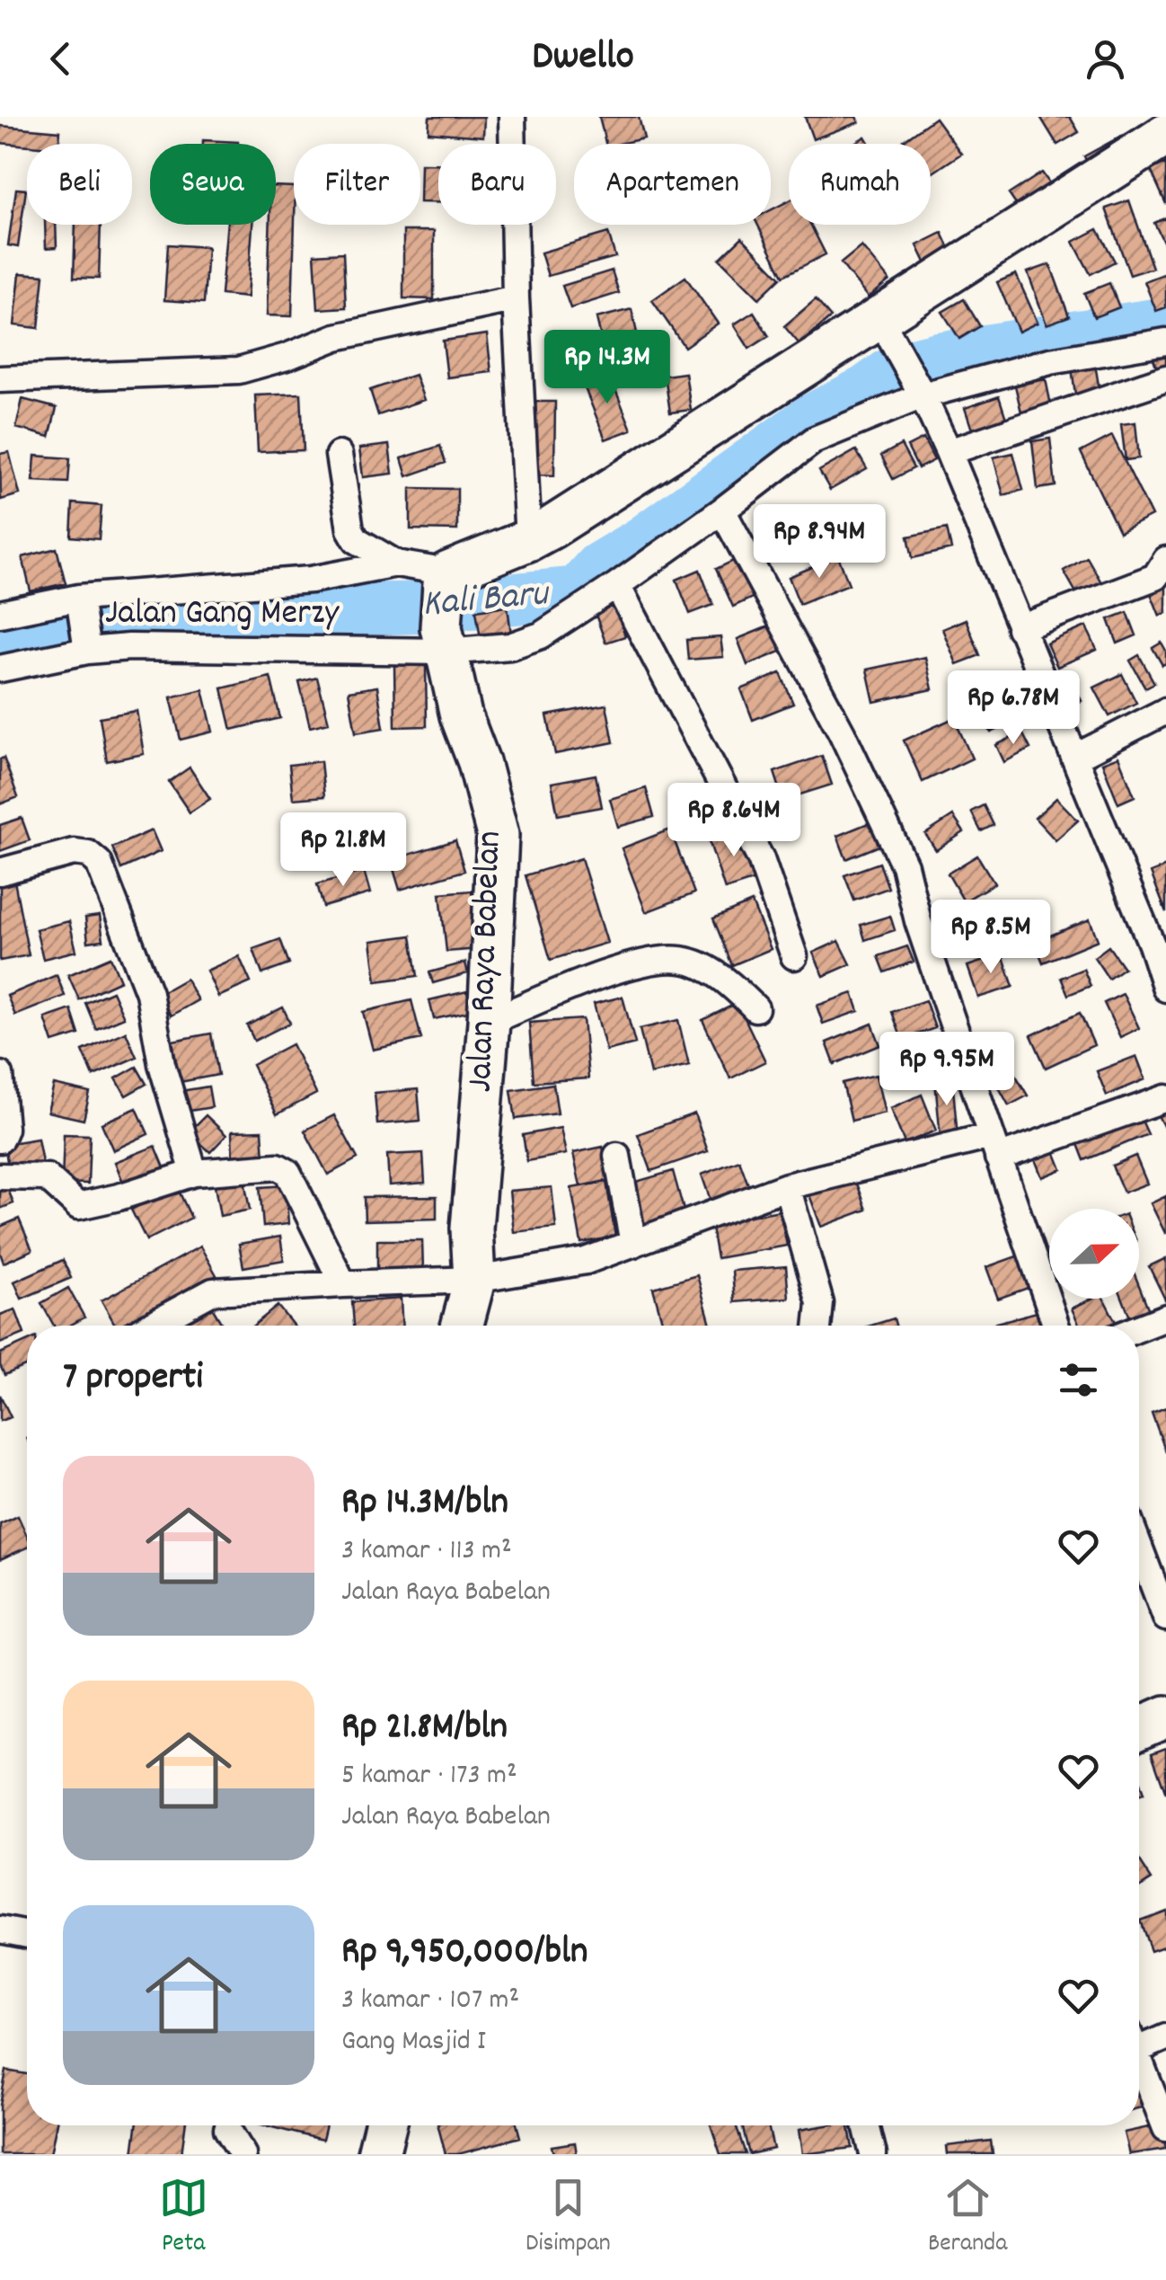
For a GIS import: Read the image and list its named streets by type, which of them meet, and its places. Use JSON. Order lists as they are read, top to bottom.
{
  "streets": {
    "main road": ["Jalan Raya Babelan"],
    "street": ["Jalan Gang Merzy"]
  },
  "crossings": [
    ["Jalan Gang Merzy", "Jalan Raya Babelan"]
  ],
  "water": ["Kali Baru"],
  "north": "right",
  "page": {
    "header": "Dwello",
    "chip": [
      "Beli",
      "Sewa",
      "Filter",
      "Baru",
      "Apartemen",
      "Rumah"
    ],
    "price": [
      "Rp 14.3M",
      "Rp 8.94M",
      "Rp 6.78M",
      "Rp 8.64M",
      "Rp 21.8M",
      "Rp 8.5M",
      "Rp 9.95M"
    ],
    "heading": "7 properti",
    "list": [
      {
        "name": "Rp 14.3M/bln",
        "note": "3 kamar · 113 m² · Jalan Raya Babelan"
      },
      {
        "name": "Rp 21.8M/bln",
        "note": "5 kamar · 173 m² · Jalan Raya Babelan"
      },
      {
        "name": "Rp 9,950,000/bln",
        "note": "3 kamar · 107 m² · Gang Masjid I"
      }
    ],
    "tabs": ["Peta", "Disimpan", "Beranda"]
  }
}
